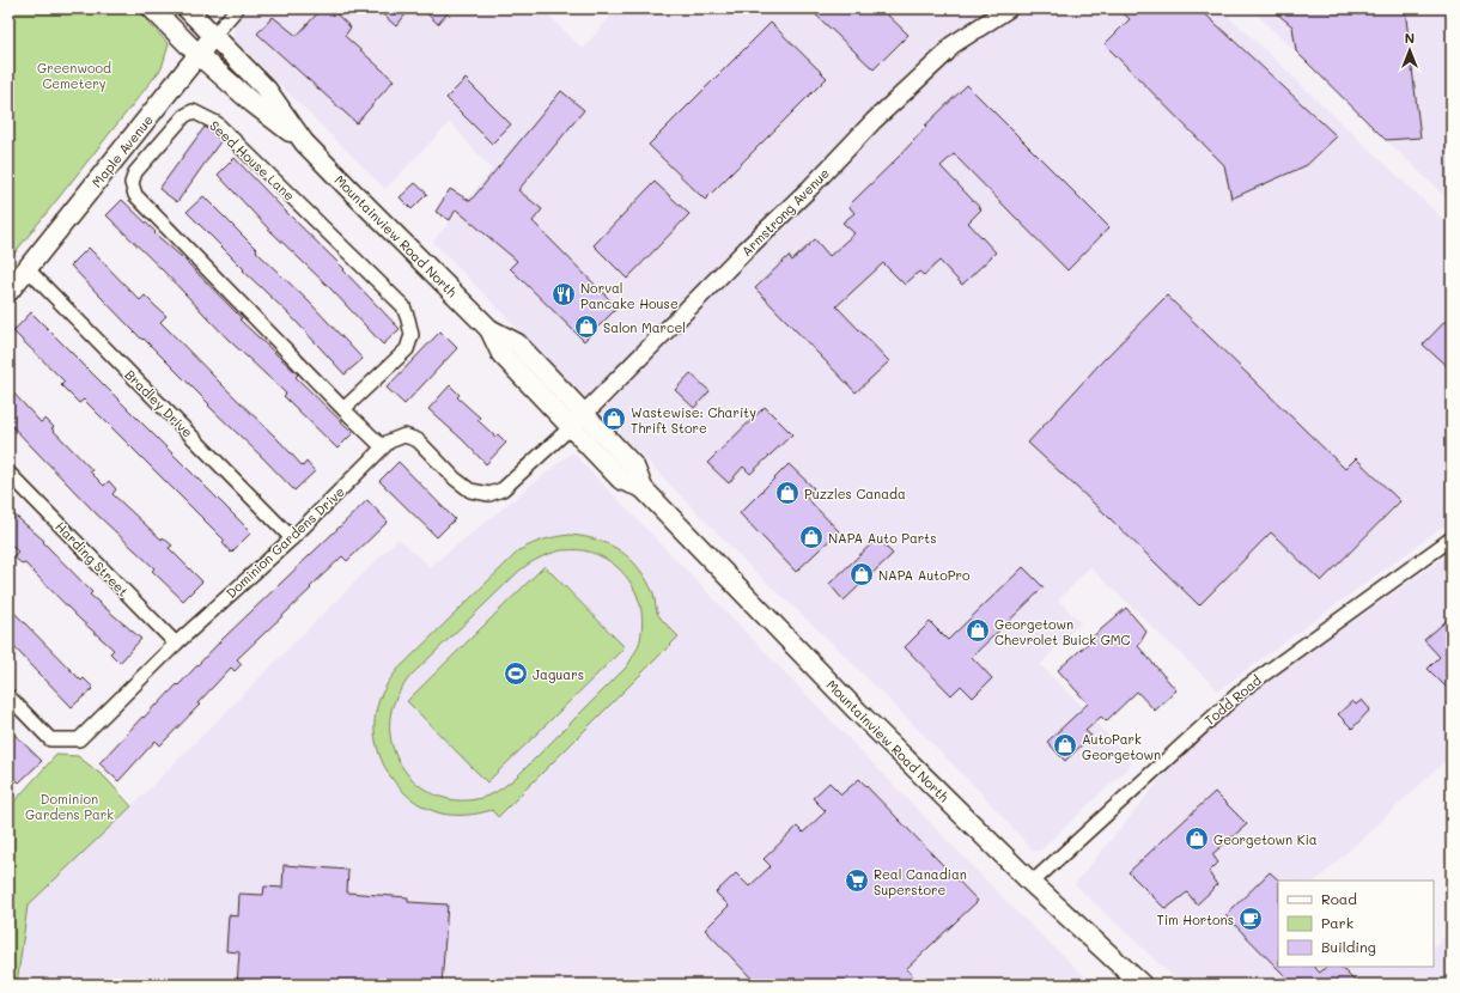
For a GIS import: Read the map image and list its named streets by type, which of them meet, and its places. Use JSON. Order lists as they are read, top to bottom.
{
  "streets": {
    "main road": ["Maple Avenue", "Mountainview Road North"],
    "street": [
      "Seed House Lane",
      "Armstrong Avenue",
      "Bradley Drive",
      "Dominion Gardens Drive",
      "Harding Street",
      "Todd Road"
    ]
  },
  "crossings": [
    ["Maple Avenue", "Mountainview Road North"],
    ["Maple Avenue", "Bradley Drive"],
    ["Seed House Lane", "Dominion Gardens Drive"],
    ["Armstrong Avenue", "Mountainview Road North"],
    ["Armstrong Avenue", "Dominion Gardens Drive"],
    ["Mountainview Road North", "Dominion Gardens Drive"],
    ["Mountainview Road North", "Todd Road"],
    ["Bradley Drive", "Dominion Gardens Drive"],
    ["Dominion Gardens Drive", "Harding Street"]
  ],
  "parks": ["Greenwood Cemetery", "Dominion Gardens Park"],
  "places": {
    "restaurant": ["Norval Pancake House"],
    "shop": [
      "Salon Marcel",
      "Wastewise: Charity Thrift Store",
      "Puzzles Canada",
      "NAPA Auto Parts",
      "NAPA AutoPro",
      "Georgetown Chevrolet Buick GMC",
      "AutoPark Georgetown",
      "Georgetown Kia"
    ],
    "sports": ["Jaguars"],
    "supermarket": ["Real Canadian Superstore"],
    "cafe": ["Tim Hortons"]
  },
  "legend": ["Road", "Park", "Building"],
  "north": "top"
}
